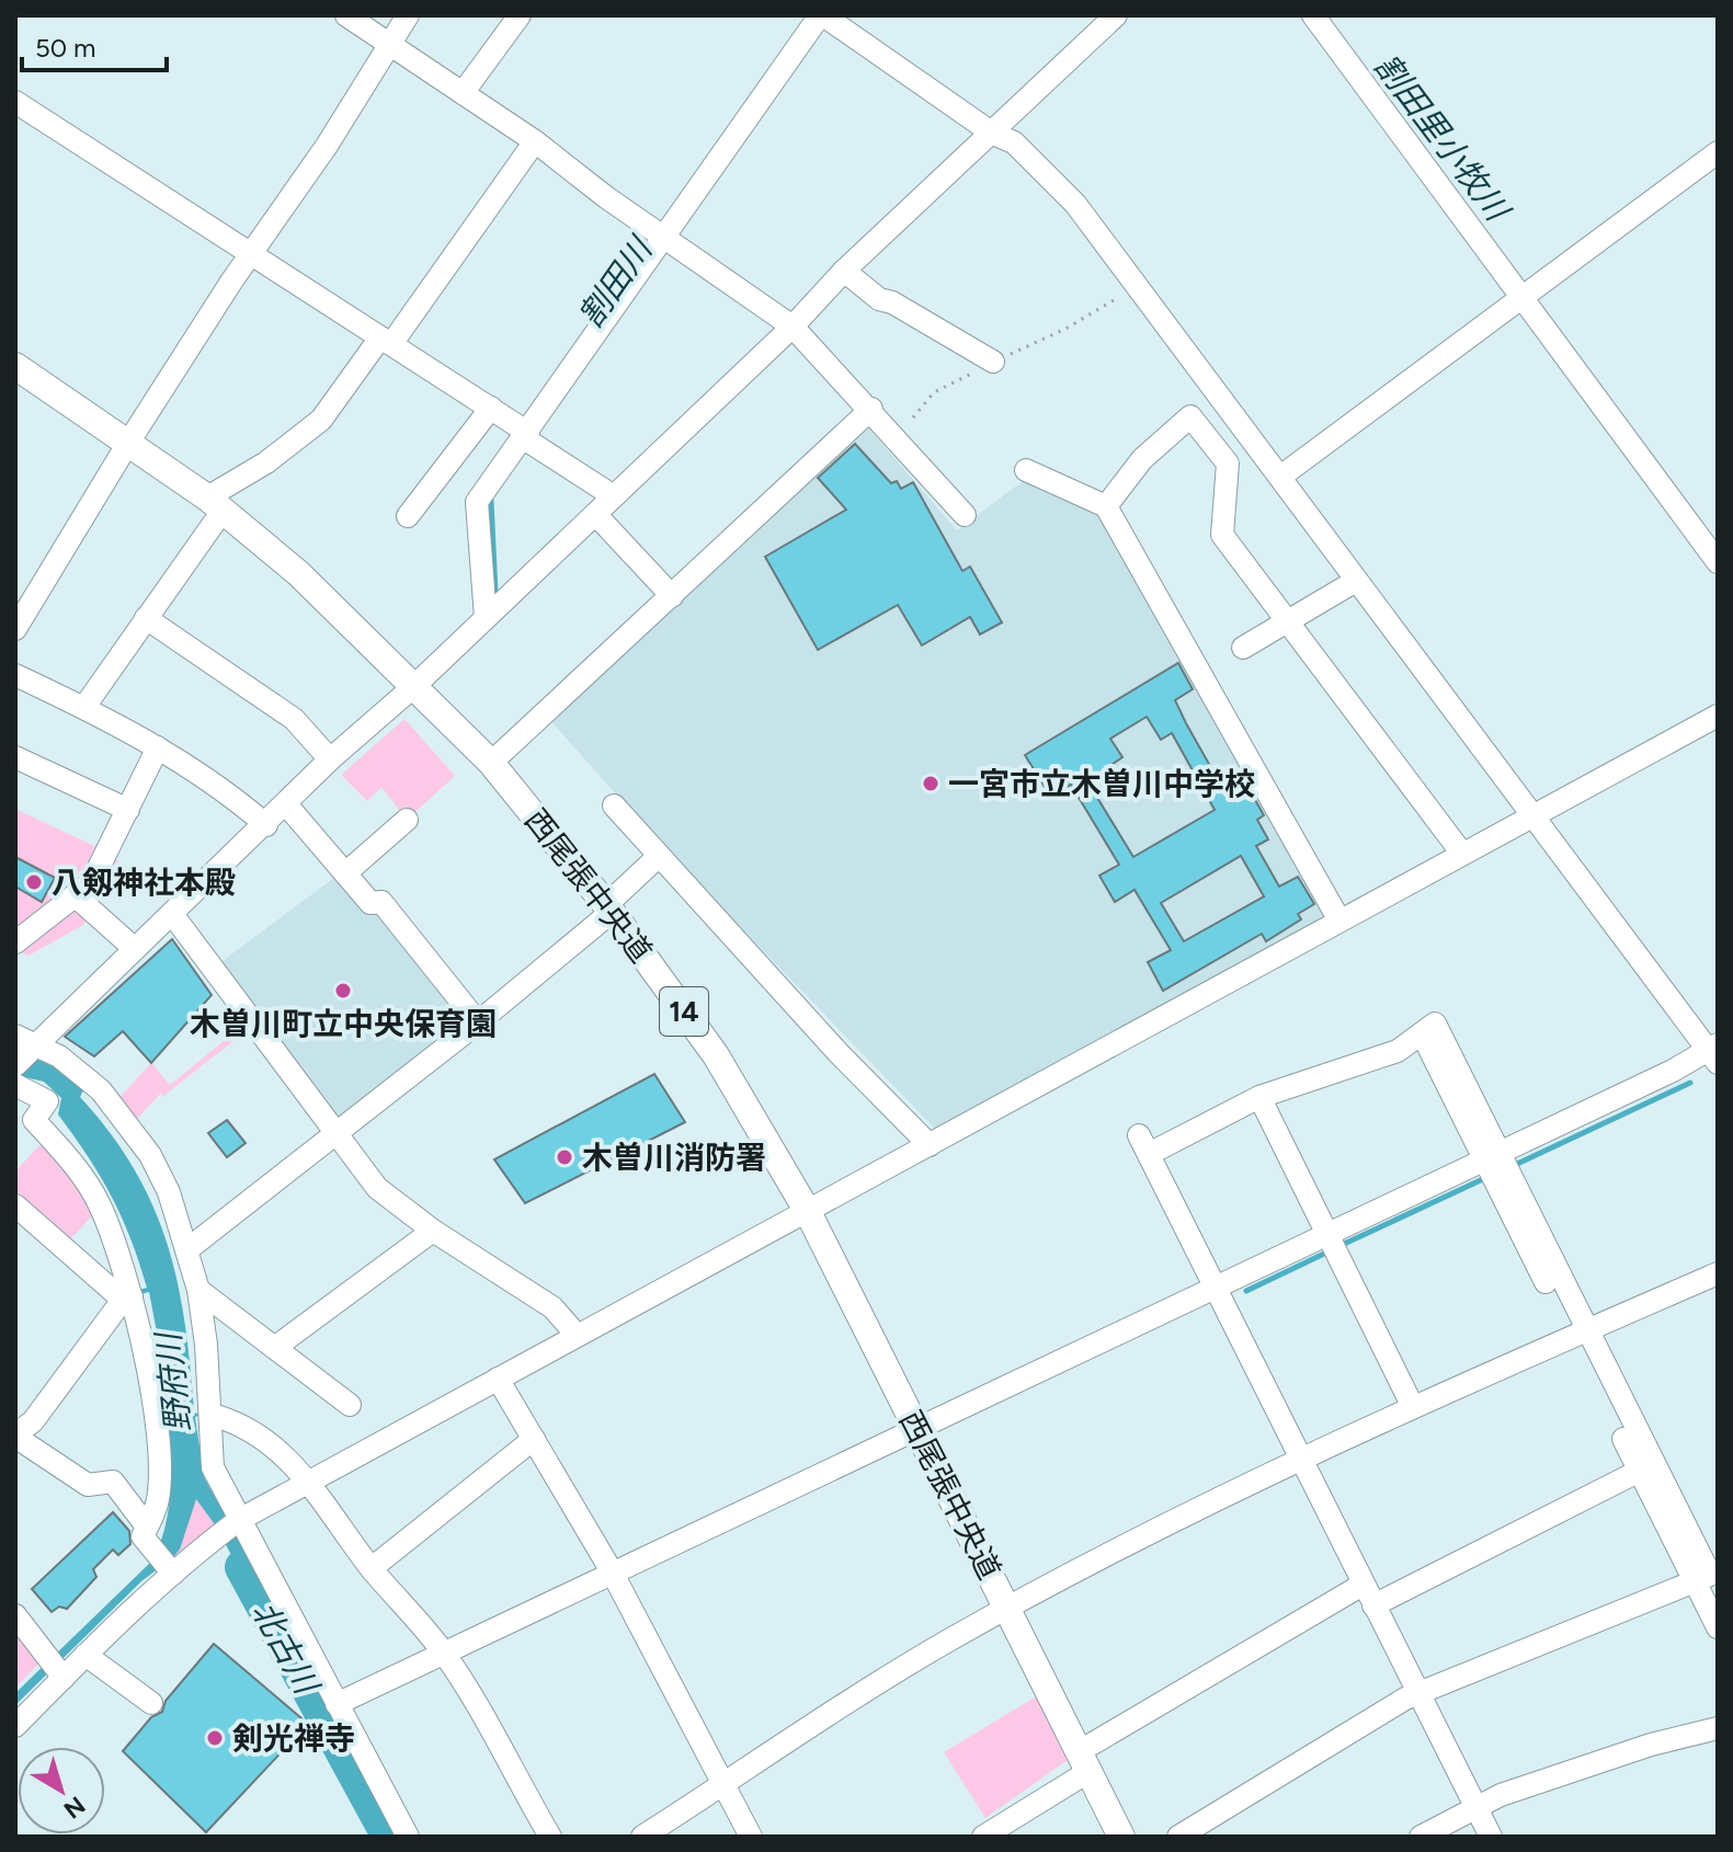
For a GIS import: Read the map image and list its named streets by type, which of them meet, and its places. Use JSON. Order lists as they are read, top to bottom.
{
  "streets": {
    "main road": ["西尾張中央道", "14"]
  },
  "water": [
    "割田里小牧川",
    "割田川",
    "野府川",
    "北古川"
  ],
  "places": [
    "一宮市立木曽川中学校",
    "八剱神社本殿",
    "木曽川町立中央保育園",
    "木曽川消防署",
    "剣光禅寺"
  ],
  "scale_bar": "50 m",
  "north": "bottom right"
}
